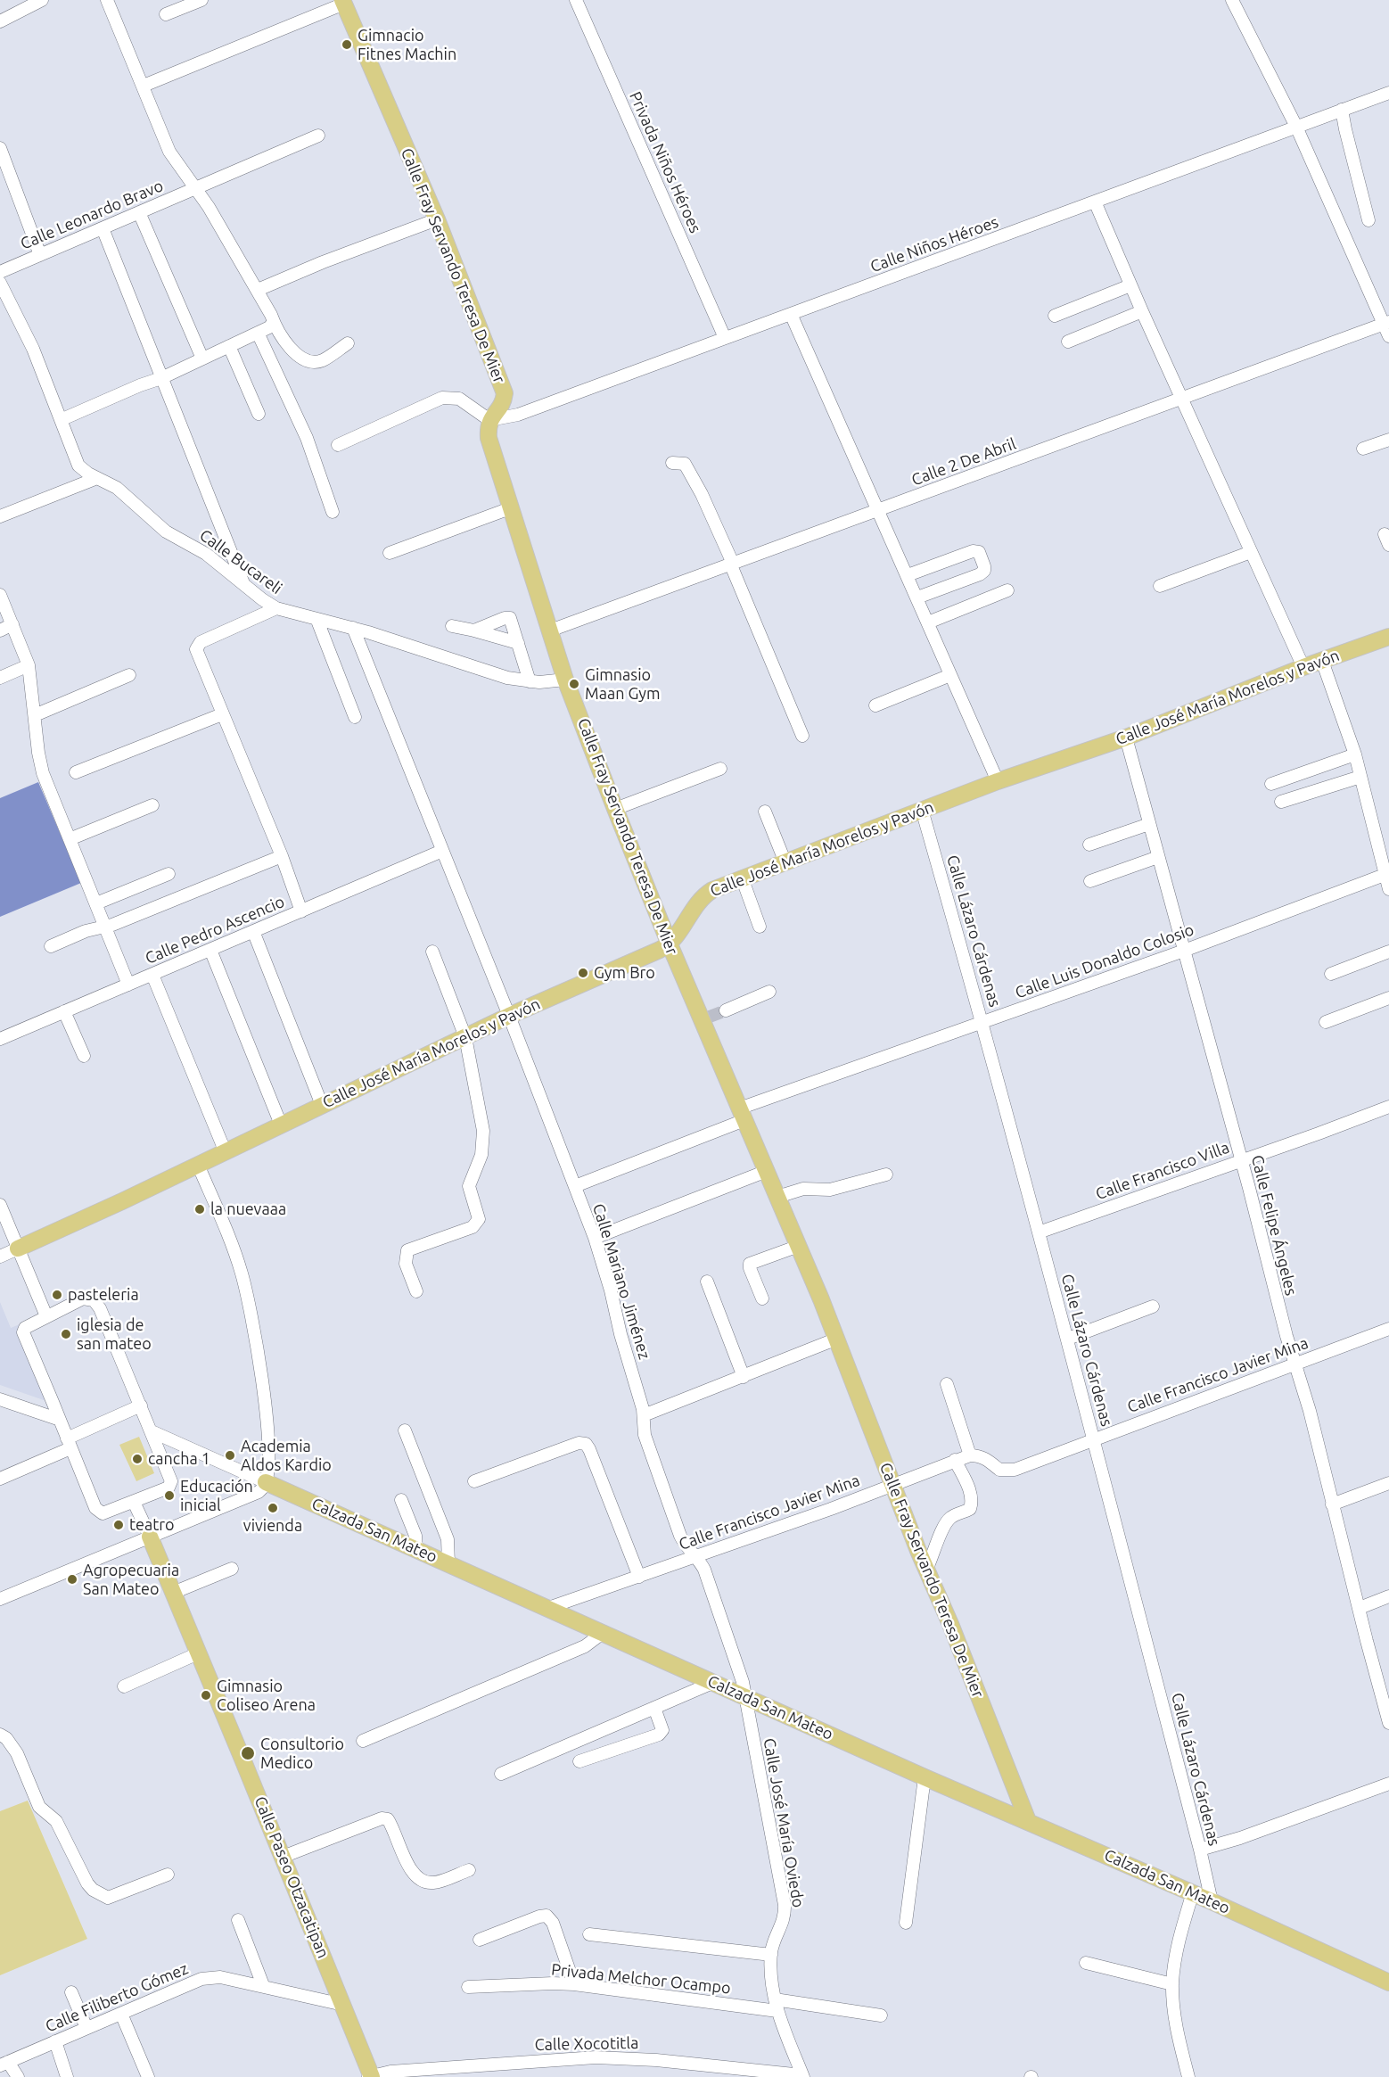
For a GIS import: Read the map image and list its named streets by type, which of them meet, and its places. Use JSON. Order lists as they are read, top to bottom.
{
  "streets": {
    "main road": [
      "Calle Fray Servando Teresa De Mier",
      "Calle José María Morelos y Pavón",
      "Calzada San Mateo",
      "Calle Paseo Otzacatipan"
    ],
    "street": [
      "Privada Niños Héroes",
      "Calle Leonardo Bravo",
      "Calle Niños Héroes",
      "Calle 2 De Abril",
      "Calle Bucareli",
      "Calle Pedro Ascencio",
      "Calle Lázaro Cárdenas",
      "Calle Luis Donaldo Colosio",
      "Calle Francisco Villa",
      "Calle Felipe Ángeles",
      "Calle Mariano Jiménez",
      "Calle Francisco Javier Mina",
      "Calle José María Oviedo",
      "Privada Melchor Ocampo",
      "Calle Filiberto Gómez",
      "Calle Xocotitla"
    ]
  },
  "crossings": [
    ["Privada Niños Héroes", "Calle Niños Héroes"],
    ["Calle Niños Héroes", "Calle Fray Servando Teresa De Mier"],
    ["Calle Fray Servando Teresa De Mier", "Calle 2 De Abril"],
    ["Calle Fray Servando Teresa De Mier", "Calle Bucareli"],
    ["Calle Fray Servando Teresa De Mier", "Calle José María Morelos y Pavón"],
    ["Calle Fray Servando Teresa De Mier", "Calle Luis Donaldo Colosio"],
    ["Calle Fray Servando Teresa De Mier", "Calle Francisco Javier Mina"],
    ["Calle Fray Servando Teresa De Mier", "Calzada San Mateo"],
    ["Calle Bucareli", "Calle Mariano Jiménez"],
    ["Calle José María Morelos y Pavón", "Calle Lázaro Cárdenas"],
    ["Calle José María Morelos y Pavón", "Calle Felipe Ángeles"],
    ["Calle José María Morelos y Pavón", "Calle Mariano Jiménez"],
    ["Calle Pedro Ascencio", "Calle Mariano Jiménez"],
    ["Calle Lázaro Cárdenas", "Calle Luis Donaldo Colosio"],
    ["Calle Lázaro Cárdenas", "Calle Francisco Villa"],
    ["Calle Lázaro Cárdenas", "Calle Francisco Javier Mina"],
    ["Calle Lázaro Cárdenas", "Calzada San Mateo"],
    ["Calle Luis Donaldo Colosio", "Calle Felipe Ángeles"],
    ["Calle Luis Donaldo Colosio", "Calle Mariano Jiménez"],
    ["Calle Francisco Villa", "Calle Felipe Ángeles"],
    ["Calle Felipe Ángeles", "Calle Francisco Javier Mina"],
    ["Calle Mariano Jiménez", "Calle Francisco Javier Mina"],
    ["Calle Mariano Jiménez", "Calle José María Oviedo"],
    ["Calle Francisco Javier Mina", "Calzada San Mateo"],
    ["Calle Francisco Javier Mina", "Calle José María Oviedo"],
    ["Calzada San Mateo", "Calle José María Oviedo"],
    ["Calle José María Oviedo", "Privada Melchor Ocampo"],
    ["Calle José María Oviedo", "Calle Xocotitla"],
    ["Calle Paseo Otzacatipan", "Calle Filiberto Gómez"],
    ["Calle Paseo Otzacatipan", "Calle Xocotitla"]
  ],
  "places": [
    "Gimnacio Fitnes Machin",
    "Gimnasio Maan Gym",
    "Gym Bro",
    "la nuevaaa",
    "pasteleria",
    "iglesia de san mateo",
    "Academia Aldos Kardio",
    "cancha 1",
    "Educación inicial",
    "vivienda",
    "teatro",
    "Agropecuaria San Mateo",
    "Gimnasio Coliseo Arena",
    "Consultorio Medico"
  ]
}
